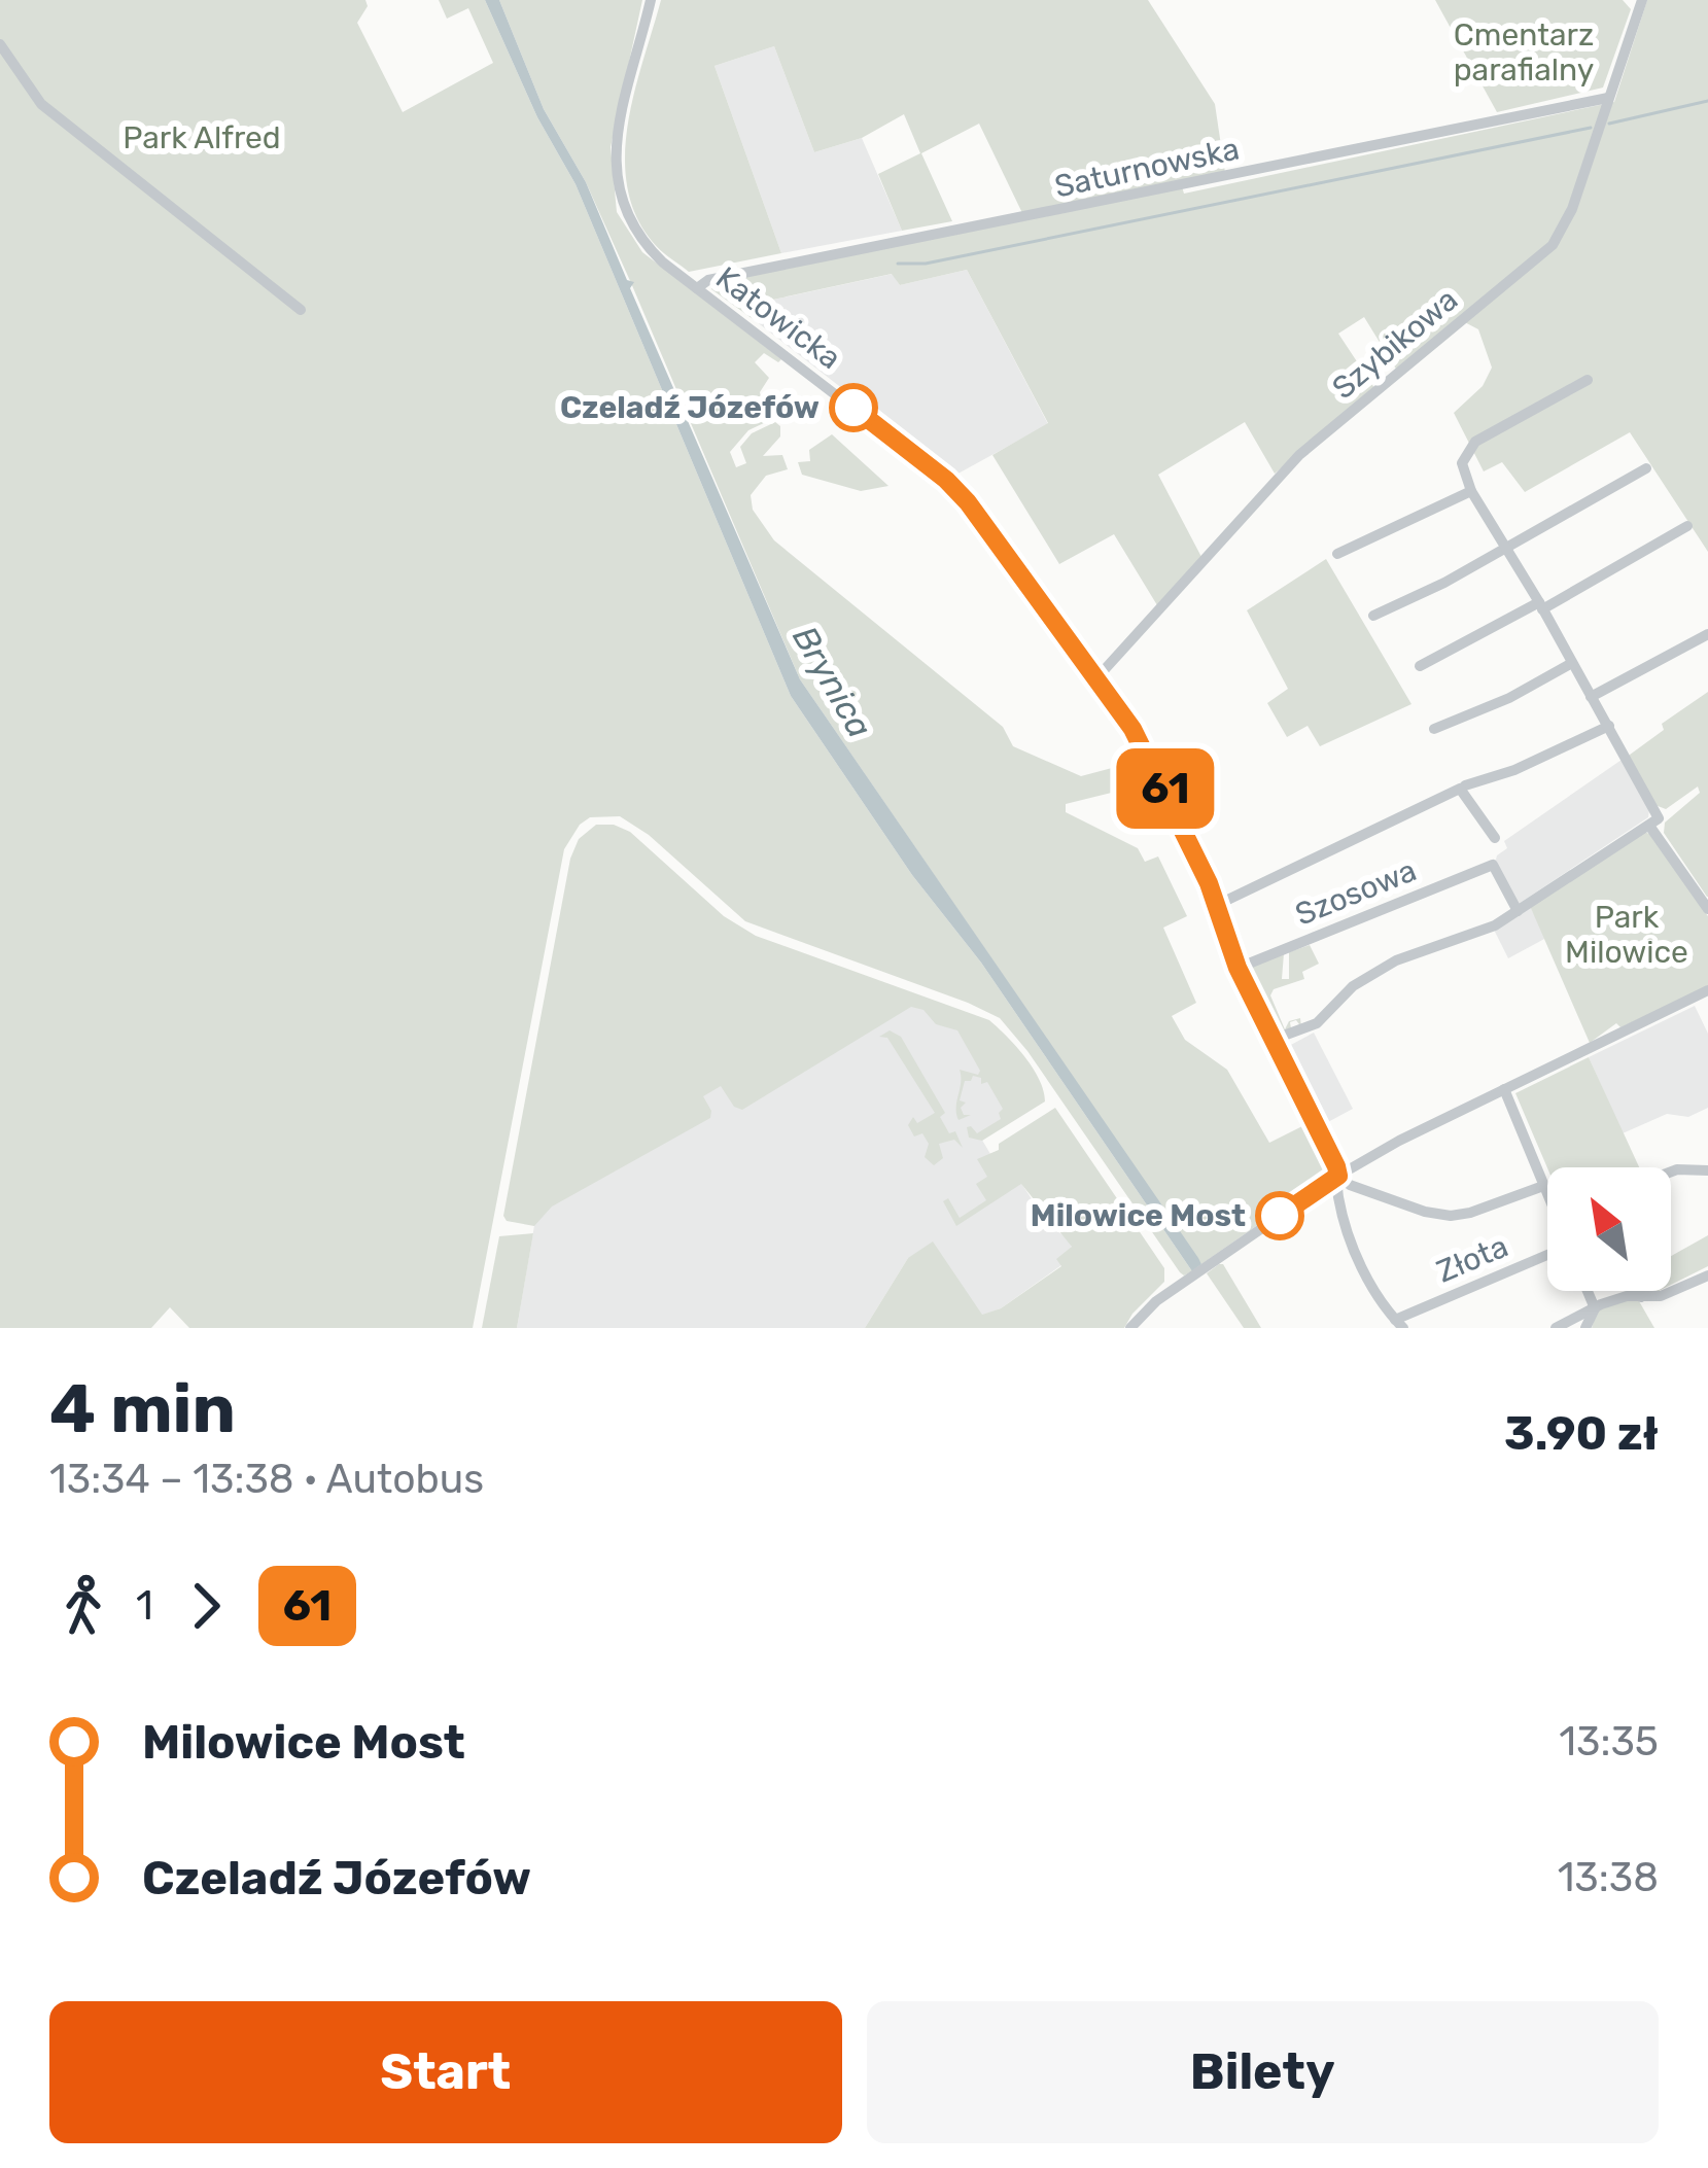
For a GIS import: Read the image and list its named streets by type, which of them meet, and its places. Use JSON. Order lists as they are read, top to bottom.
{
  "streets": {
    "street": [
      "Saturnowska",
      "Katowicka",
      "Szybikowa",
      "Szosowa",
      "Złota"
    ]
  },
  "crossings": [
    ["Saturnowska", "Katowicka"],
    ["Saturnowska", "Szybikowa"],
    ["Katowicka", "Szybikowa"]
  ],
  "water": ["Brynica"],
  "parks": ["Cmentarz parafialny", "Park Alfred", "Park Milowice"],
  "places": ["Czeladź Józefów", "Milowice Most"],
  "lines": ["bus line 61"],
  "north": "top left",
  "page": {
    "on_map": "61",
    "heading": ["4 min", "13:34 – 13:38 · Autobus", "3.90 zł"],
    "legs": ["1", "61"],
    "list": [
      {
        "name": "Milowice Most",
        "value": "13:35"
      },
      {
        "name": "Czeladź Józefów",
        "value": "13:38"
      }
    ],
    "buttons": ["Start", "Bilety"]
  }
}
